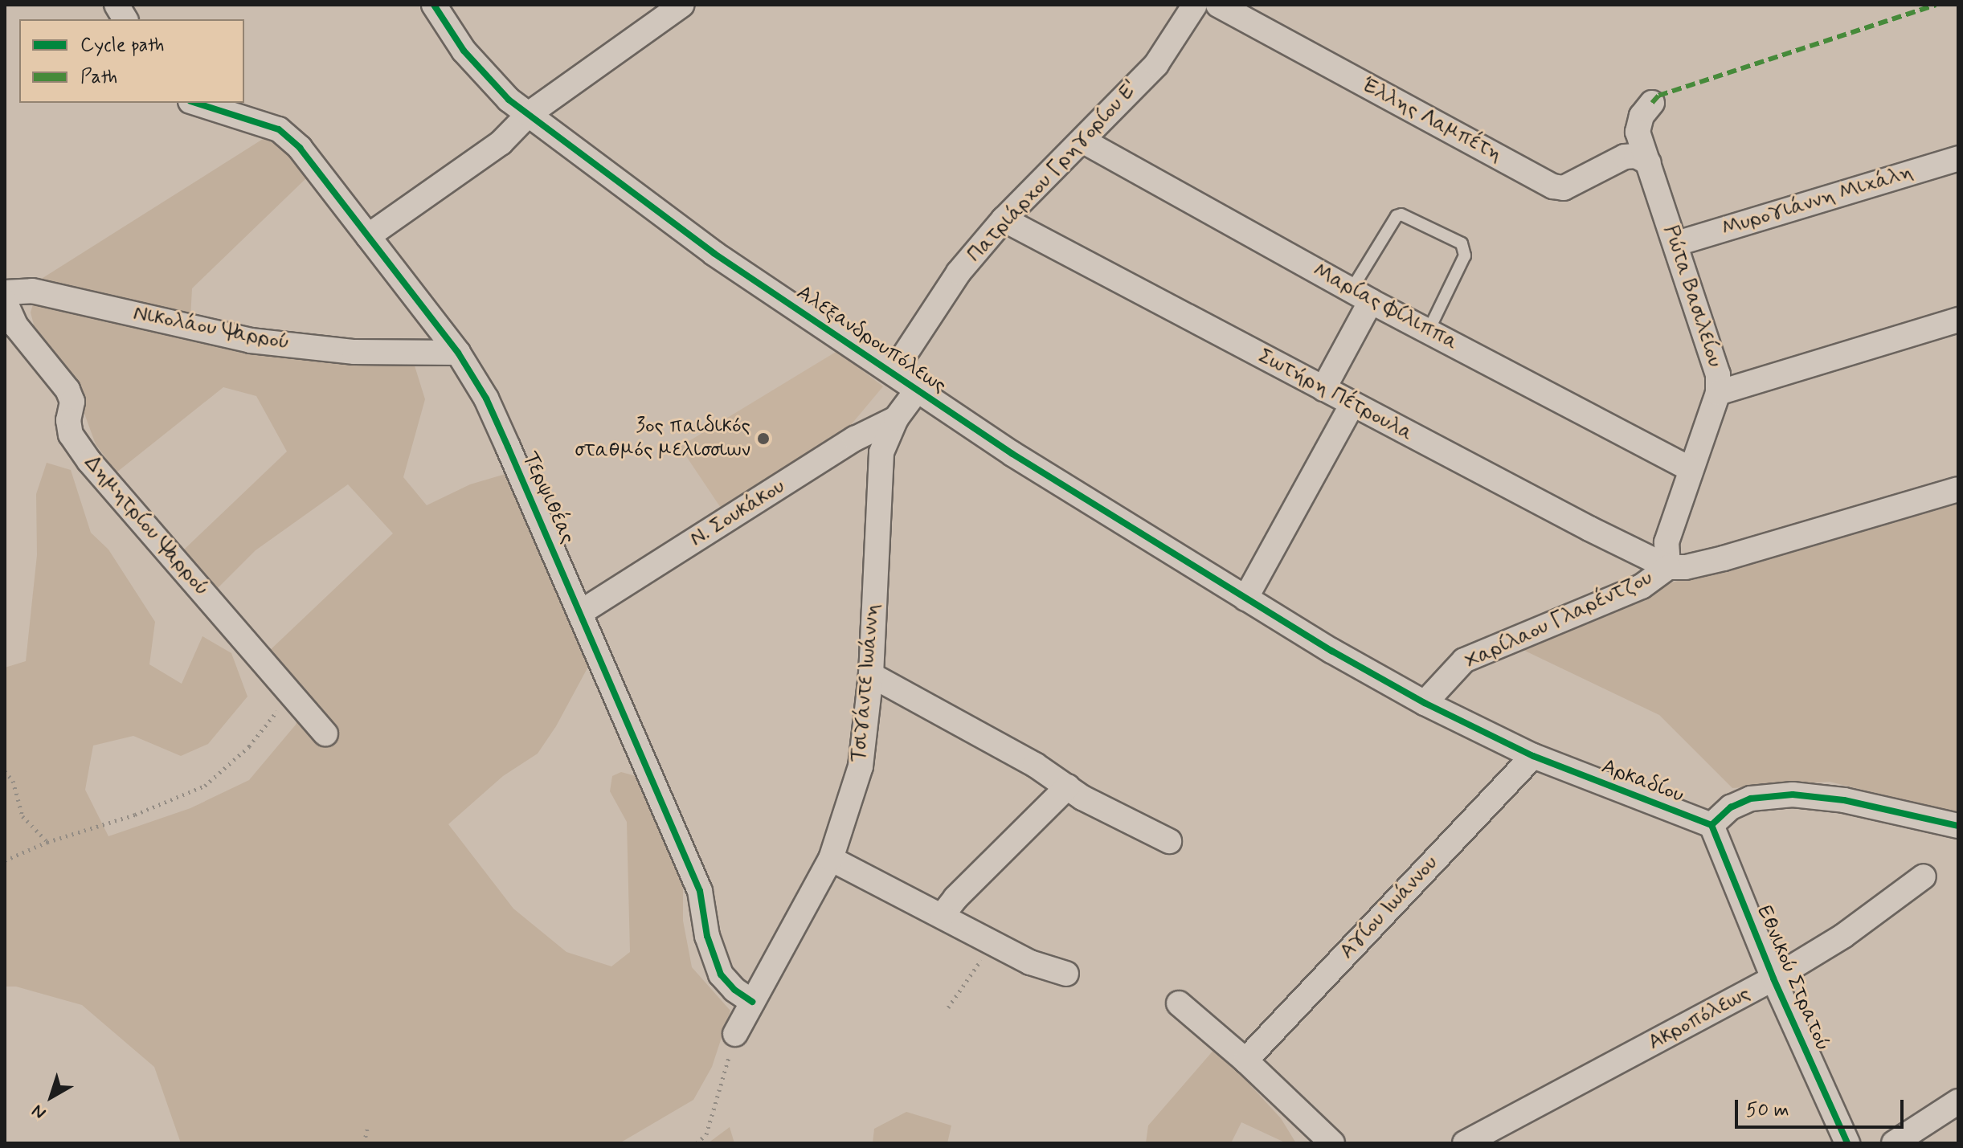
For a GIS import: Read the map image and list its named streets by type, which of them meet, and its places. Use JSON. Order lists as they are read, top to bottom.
{
  "streets": {
    "street": [
      "Έλλης Λαμπέτη",
      "Πατριάρχου Γρηγορίου Ε'",
      "Μυρογιάννη Μιχάλη",
      "Ρώτα Βασιλείου",
      "Μαρίας Φίλιππα",
      "Νικολάου Ψαρρού",
      "Αλεξανδρουπόλεως",
      "Σωτήρη Πέτρουλα",
      "Τερψιθέας",
      "Ν. Σουκάκου",
      "Δημητρίου Ψαρρού",
      "Χαρίλαου Γλαρέντζου",
      "Τσιγάντε Ιωάννη",
      "Αρκαδίου",
      "Αγίου Ιωάννου",
      "Εθνικού Στρατού",
      "Ακροπόλεως"
    ]
  },
  "crossings": [
    ["Έλλης Λαμπέτη", "Ρώτα Βασιλείου"],
    ["Πατριάρχου Γρηγορίου Ε'", "Μαρίας Φίλιππα"],
    ["Πατριάρχου Γρηγορίου Ε'", "Αλεξανδρουπόλεως"],
    ["Πατριάρχου Γρηγορίου Ε'", "Σωτήρη Πέτρουλα"],
    ["Μυρογιάννη Μιχάλη", "Ρώτα Βασιλείου"],
    ["Ρώτα Βασιλείου", "Μαρίας Φίλιππα"],
    ["Ρώτα Βασιλείου", "Σωτήρη Πέτρουλα"],
    ["Ρώτα Βασιλείου", "Χαρίλαου Γλαρέντζου"],
    ["Νικολάου Ψαρρού", "Τερψιθέας"],
    ["Αλεξανδρουπόλεως", "Τσιγάντε Ιωάννη"],
    ["Αλεξανδρουπόλεως", "Αρκαδίου"],
    ["Σωτήρη Πέτρουλα", "Χαρίλαου Γλαρέντζου"],
    ["Τερψιθέας", "Ν. Σουκάκου"],
    ["Τερψιθέας", "Τσιγάντε Ιωάννη"],
    ["Ν. Σουκάκου", "Τσιγάντε Ιωάννη"],
    ["Χαρίλαου Γλαρέντζου", "Αρκαδίου"],
    ["Αρκαδίου", "Αγίου Ιωάννου"],
    ["Αρκαδίου", "Εθνικού Στρατού"],
    ["Εθνικού Στρατού", "Ακροπόλεως"]
  ],
  "places": ["3ος παιδικός σταθμός μελισσιων"],
  "legend": ["Cycle path", "Path"],
  "scale_bar": "50 m",
  "north": "bottom left"
}
